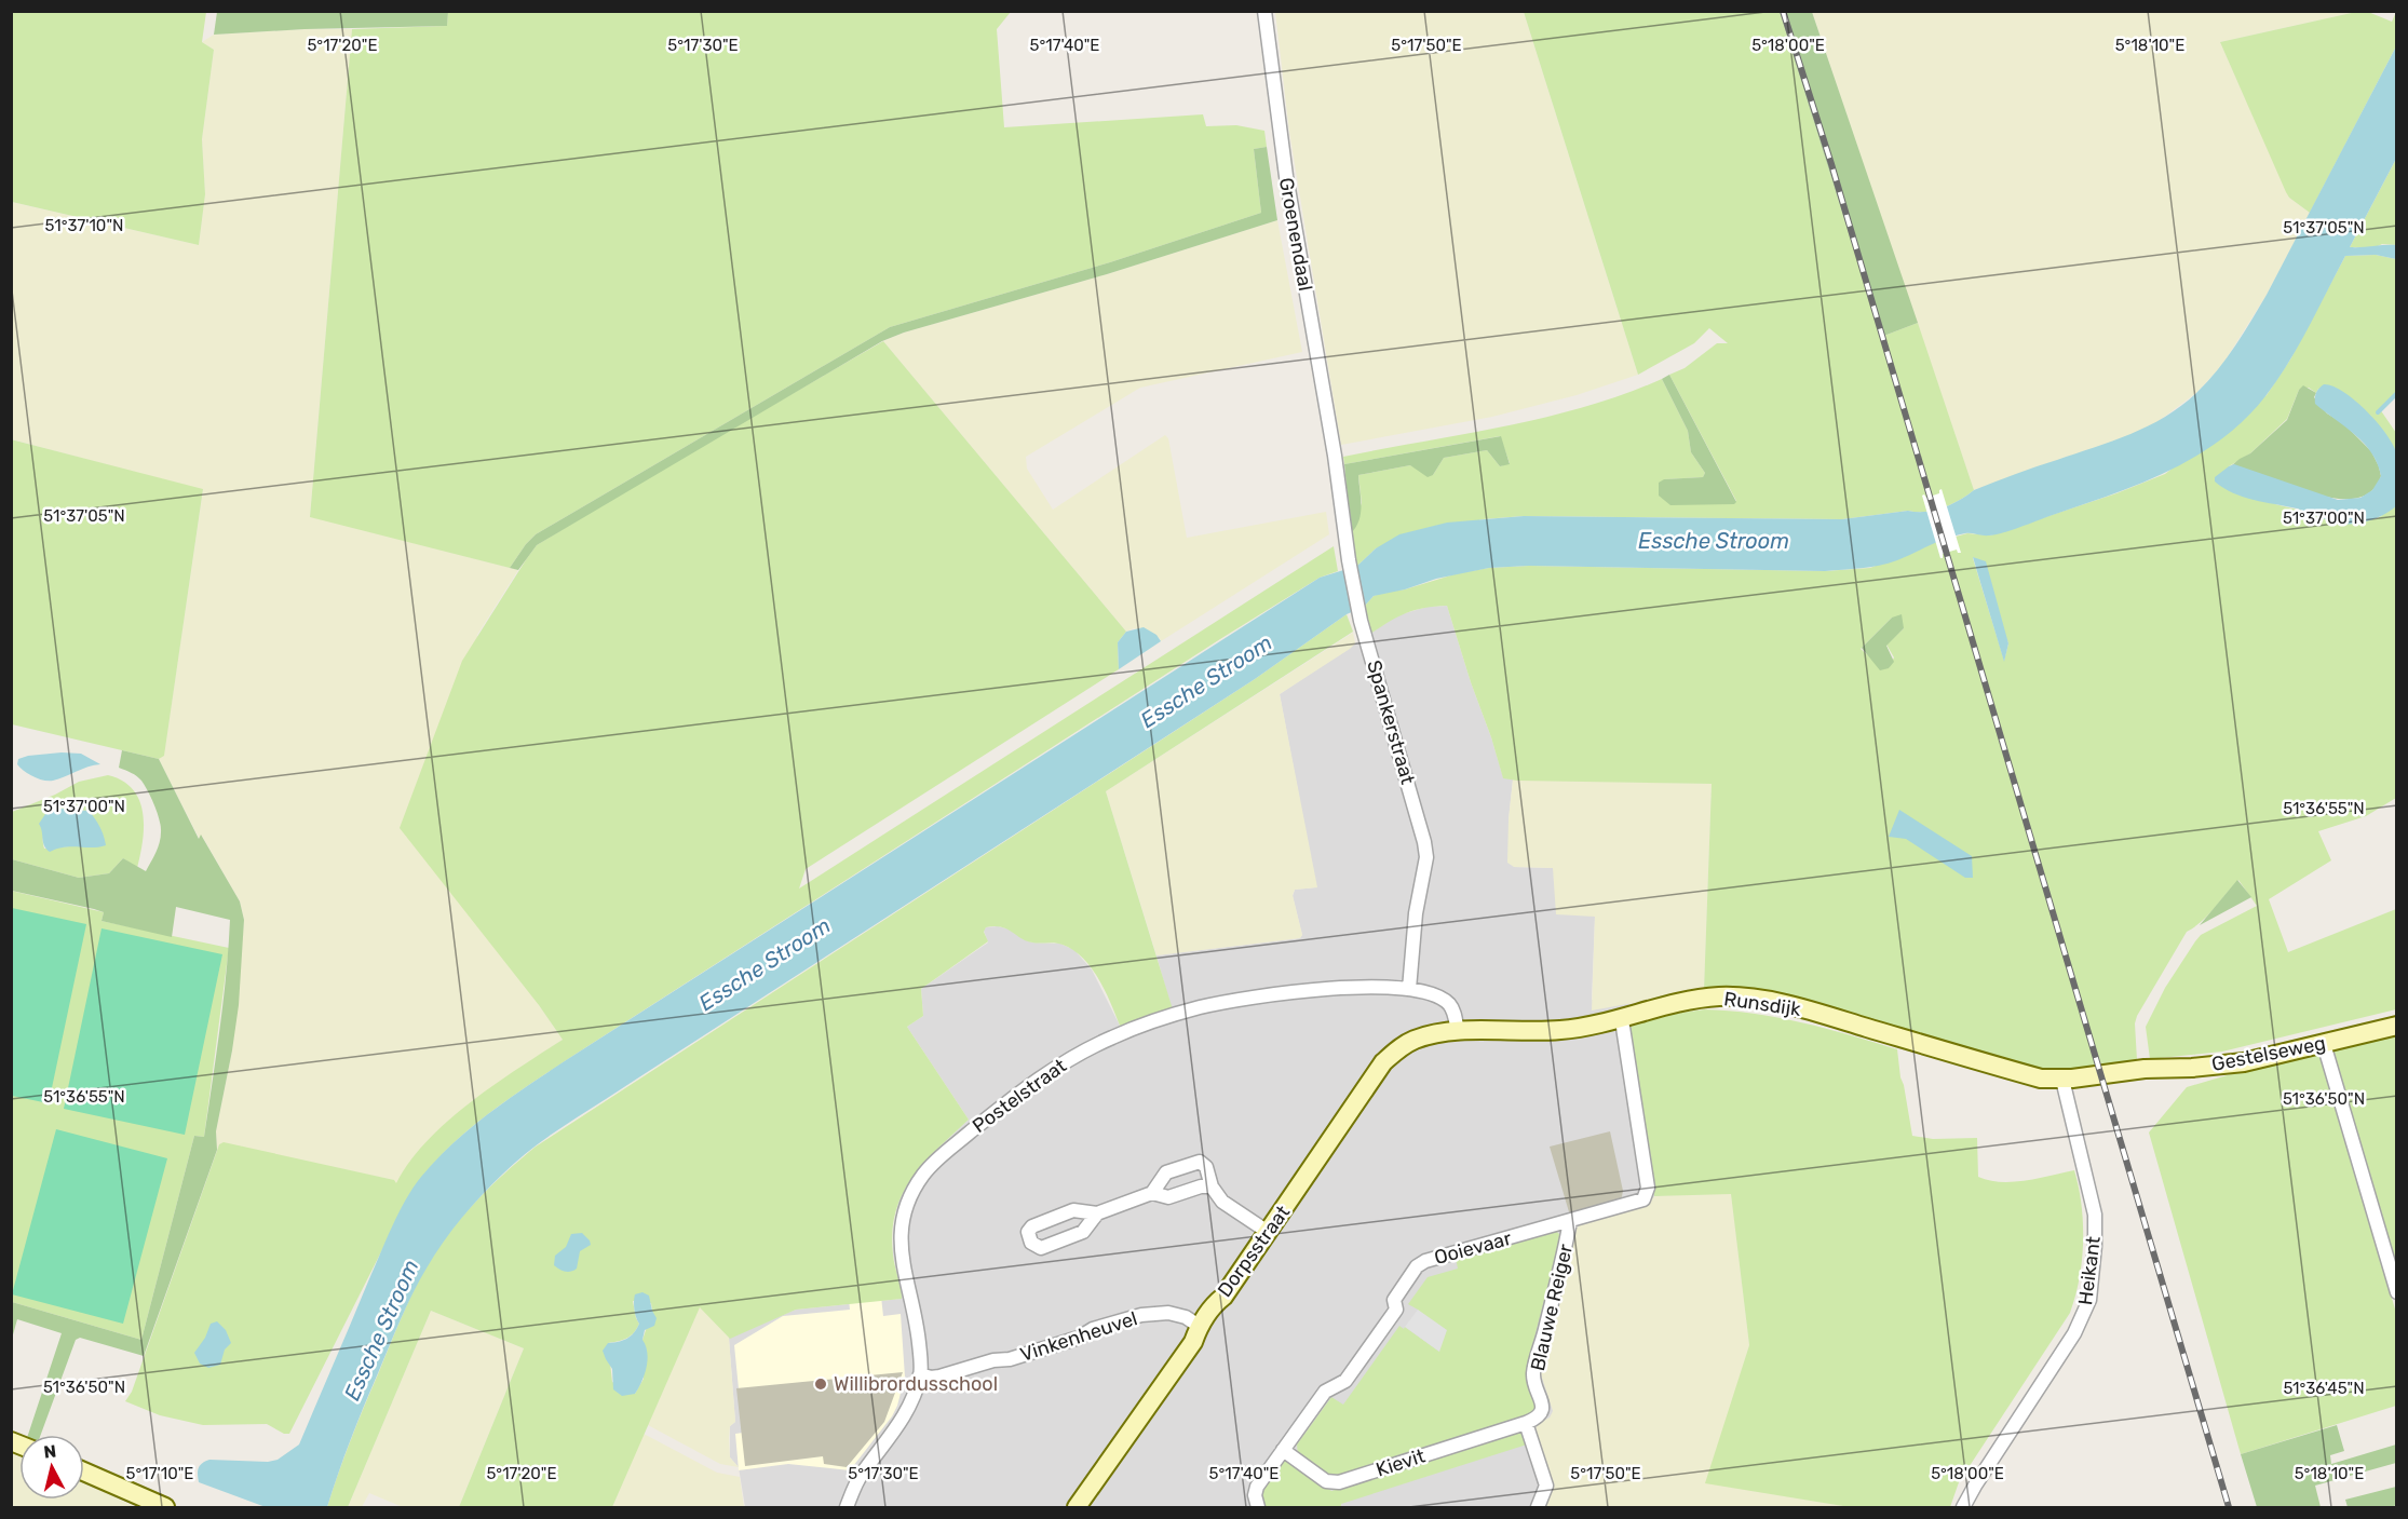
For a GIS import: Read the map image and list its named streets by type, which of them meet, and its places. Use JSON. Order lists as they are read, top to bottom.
{
  "streets": {
    "street": [
      "Groenendaal",
      "Spankerstraat",
      "Runsdijk",
      "Gestelseweg",
      "Postelstraat",
      "Ooievaar",
      "Dorpsstraat",
      "Heikant",
      "Blauwe Reiger",
      "Vinkenheuvel",
      "Kievit"
    ]
  },
  "crossings": [
    ["Groenendaal", "Spankerstraat"],
    ["Spankerstraat", "Postelstraat"],
    ["Runsdijk", "Gestelseweg"],
    ["Runsdijk", "Postelstraat"],
    ["Runsdijk", "Ooievaar"],
    ["Runsdijk", "Dorpsstraat"],
    ["Runsdijk", "Heikant"],
    ["Gestelseweg", "Heikant"],
    ["Postelstraat", "Dorpsstraat"],
    ["Postelstraat", "Vinkenheuvel"],
    ["Ooievaar", "Blauwe Reiger"],
    ["Ooievaar", "Kievit"],
    ["Dorpsstraat", "Vinkenheuvel"],
    ["Blauwe Reiger", "Kievit"]
  ],
  "water": ["Essche Stroom"],
  "places": ["Willibrordusschool"],
  "north": "top",
  "coordinates": [
    "5°17'20\"E",
    "5°17'30\"E",
    "5°17'40\"E",
    "5°17'50\"E",
    "5°18'00\"E",
    "5°18'10\"E",
    "51°37'10\"N",
    "51°37'05\"N",
    "51°37'00\"N",
    "51°36'55\"N",
    "51°36'50\"N",
    "51°36'45\"N",
    "5°17'10\"E"
  ]
}
